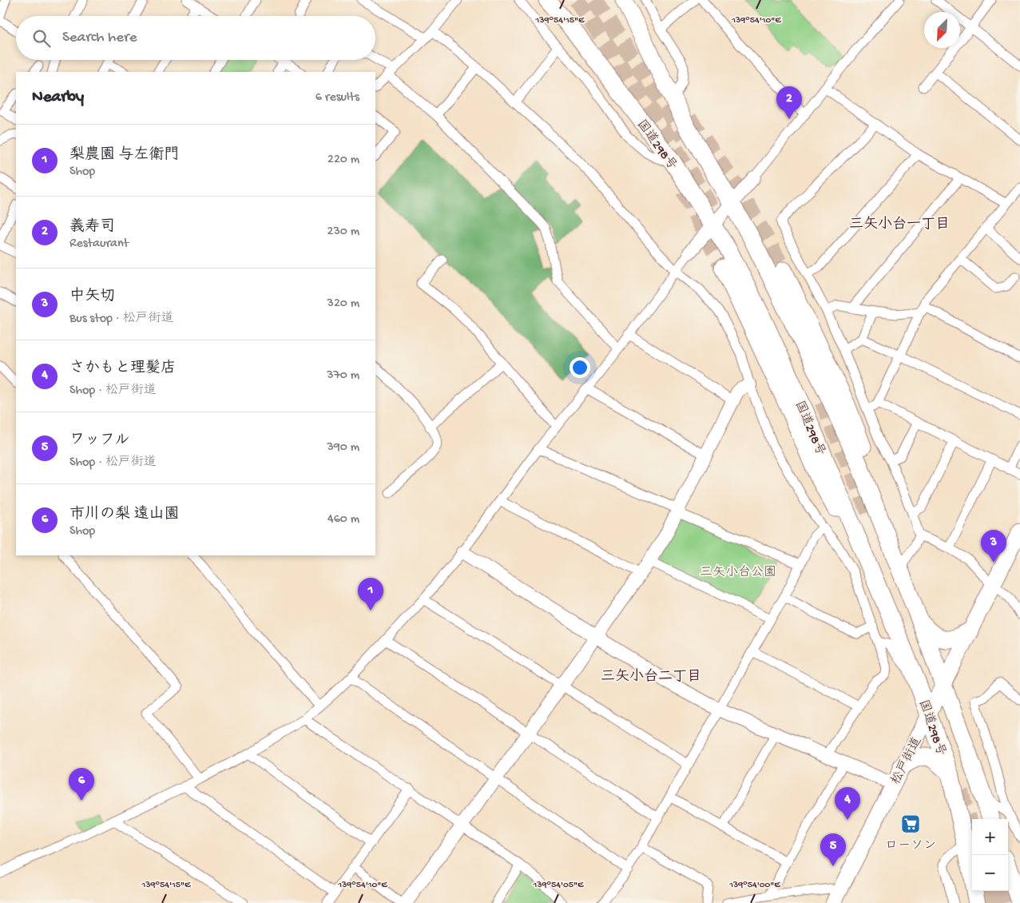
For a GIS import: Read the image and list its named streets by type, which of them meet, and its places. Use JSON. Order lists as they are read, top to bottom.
{
  "streets": {
    "highway": ["国道298号"],
    "main road": ["松戸街道"]
  },
  "crossings": [
    ["国道298号", "松戸街道"]
  ],
  "districts": ["三矢小台一丁目", "三矢小台二丁目"],
  "parks": ["三矢小台公園"],
  "places": {
    "supermarket": ["ローソン"]
  },
  "north": "bottom left",
  "page": {
    "search": "Search here",
    "heading": ["Nearby", "6 results"],
    "pins": [
      "2",
      "3",
      "1",
      "6",
      "4",
      "5"
    ],
    "list": [
      {
        "mark": "1",
        "name": "梨農園 与左衛門",
        "note": "Shop",
        "value": "220 m"
      },
      {
        "mark": "2",
        "name": "義寿司",
        "note": "Restaurant",
        "value": "230 m"
      },
      {
        "mark": "3",
        "name": "中矢切",
        "note": "Bus stop · 松戸街道",
        "value": "320 m"
      },
      {
        "mark": "4",
        "name": "さかもと理髪店",
        "note": "Shop · 松戸街道",
        "value": "370 m"
      },
      {
        "mark": "5",
        "name": "ワッフル",
        "note": "Shop · 松戸街道",
        "value": "390 m"
      },
      {
        "mark": "6",
        "name": "市川の梨 遠山園",
        "note": "Shop",
        "value": "460 m"
      }
    ],
    "map_buttons": ["+", "−"]
  },
  "coordinates": [
    "139°54'15\"E",
    "139°54'10\"E",
    "139°54'05\"E",
    "139°54'00\"E"
  ]
}
